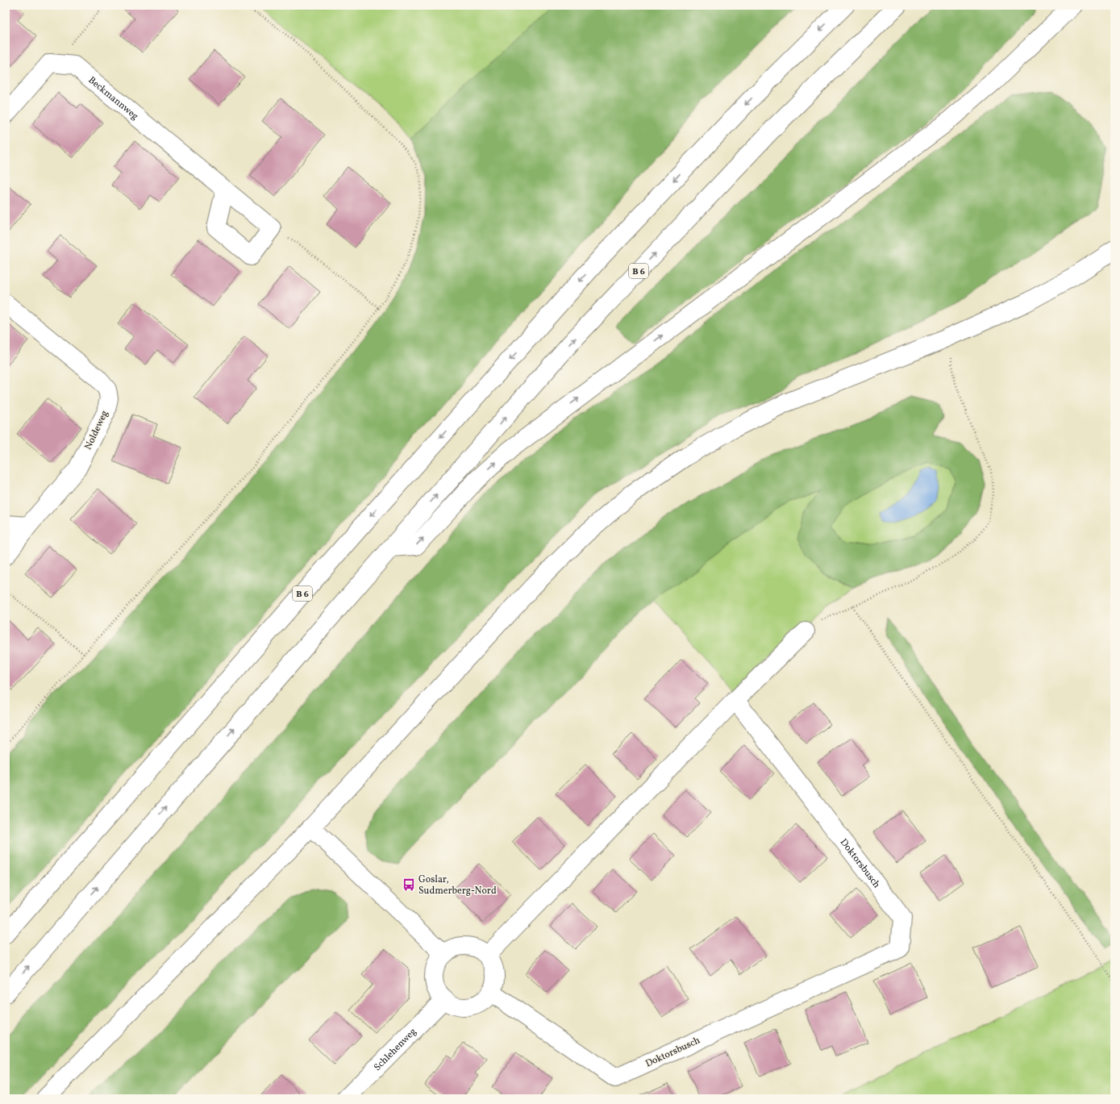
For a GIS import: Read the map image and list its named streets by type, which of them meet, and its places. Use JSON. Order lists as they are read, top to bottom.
{
  "streets": {
    "main road": [
      "Beckmannweg",
      "B 6",
      "Noldeweg",
      "Doktorsbusch",
      "Schlehenweg"
    ]
  },
  "crossings": [
    ["Doktorsbusch", "Schlehenweg"]
  ],
  "places": {
    "bus stop": ["Goslar, Sudmerberg-Nord"]
  }
}
